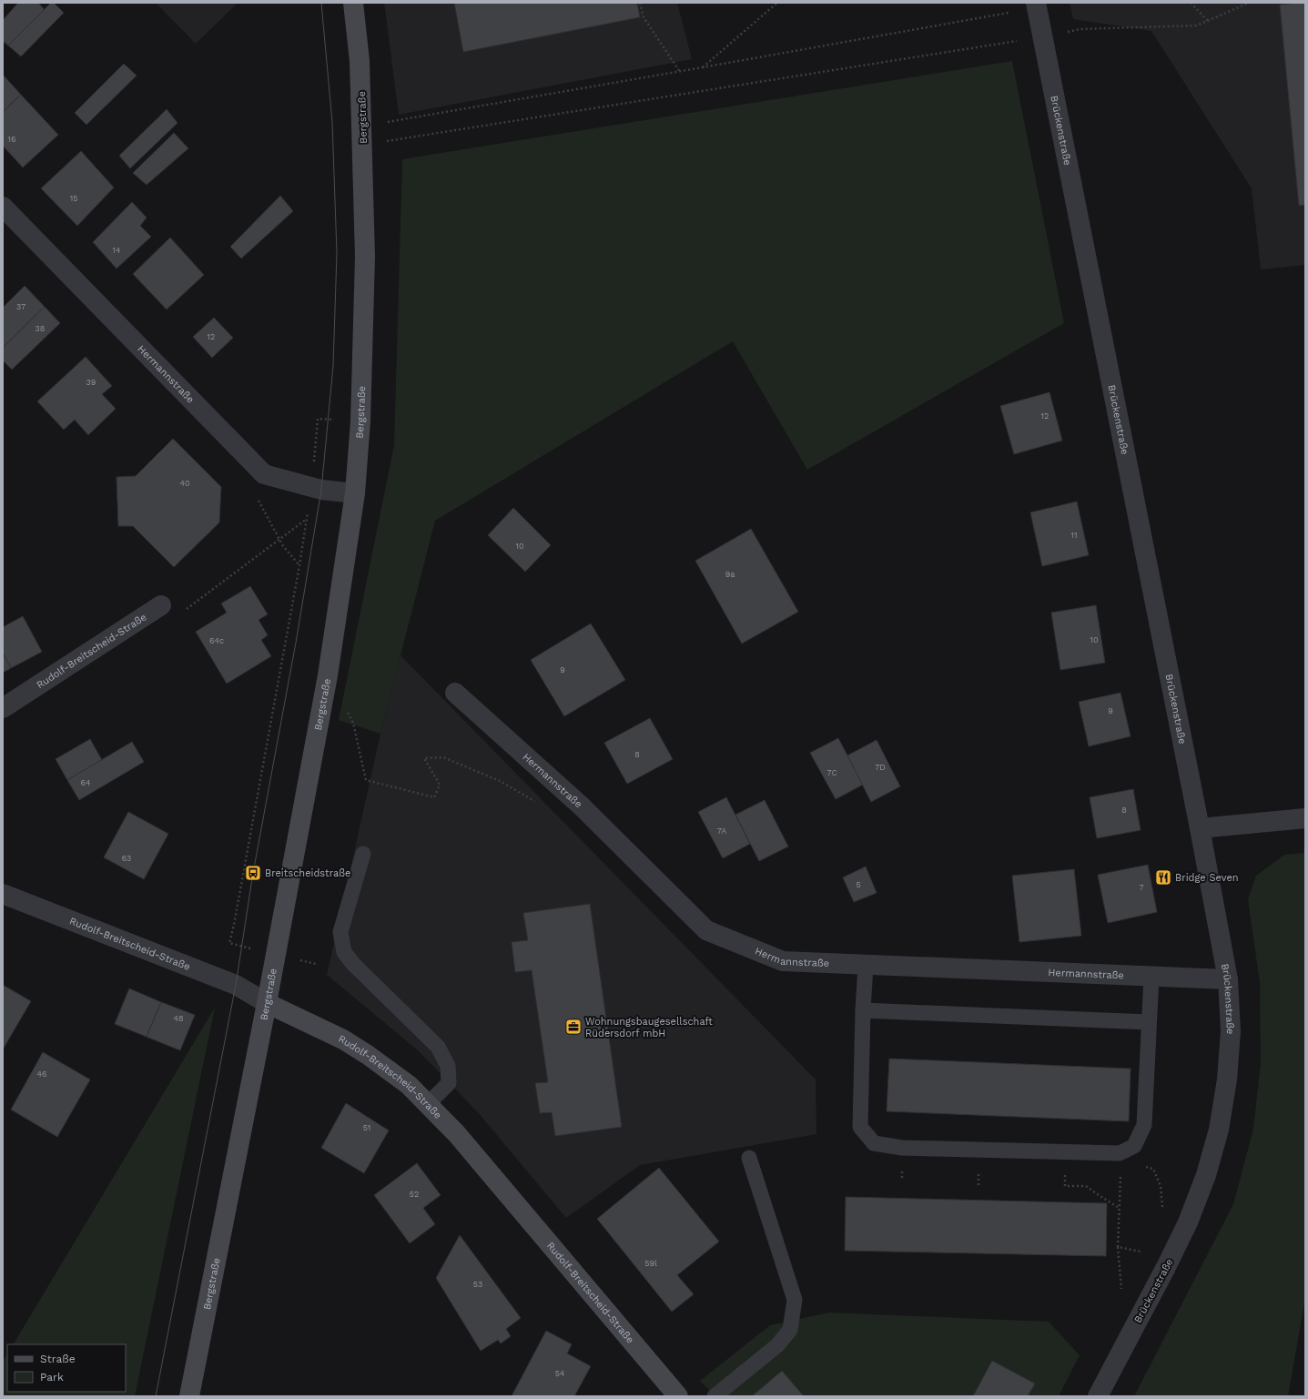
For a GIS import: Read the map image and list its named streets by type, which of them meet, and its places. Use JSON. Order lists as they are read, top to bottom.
{
  "streets": {
    "street": [
      "Bergstraße",
      "Brückenstraße",
      "Hermannstraße",
      "Rudolf-Breitscheid-Straße"
    ]
  },
  "crossings": [
    ["Bergstraße", "Hermannstraße"],
    ["Bergstraße", "Rudolf-Breitscheid-Straße"],
    ["Brückenstraße", "Hermannstraße"]
  ],
  "places": {
    "bus stop": ["Breitscheidstraße"],
    "restaurant": ["Bridge Seven"],
    "office": ["Wohnungsbaugesellschaft Rüdersdorf mbH"]
  },
  "house_numbers": [
    "16",
    "15",
    "14",
    "37",
    "38",
    "12",
    "39",
    "12",
    "40",
    "11",
    "10",
    "9a",
    "10",
    "64c",
    "9",
    "9",
    "8",
    "7D",
    "7C",
    "64",
    "8",
    "7A",
    "63",
    "5",
    "7",
    "48",
    "46",
    "51",
    "52",
    "59l",
    "53",
    "54"
  ],
  "legend": ["Straße", "Park"]
}
